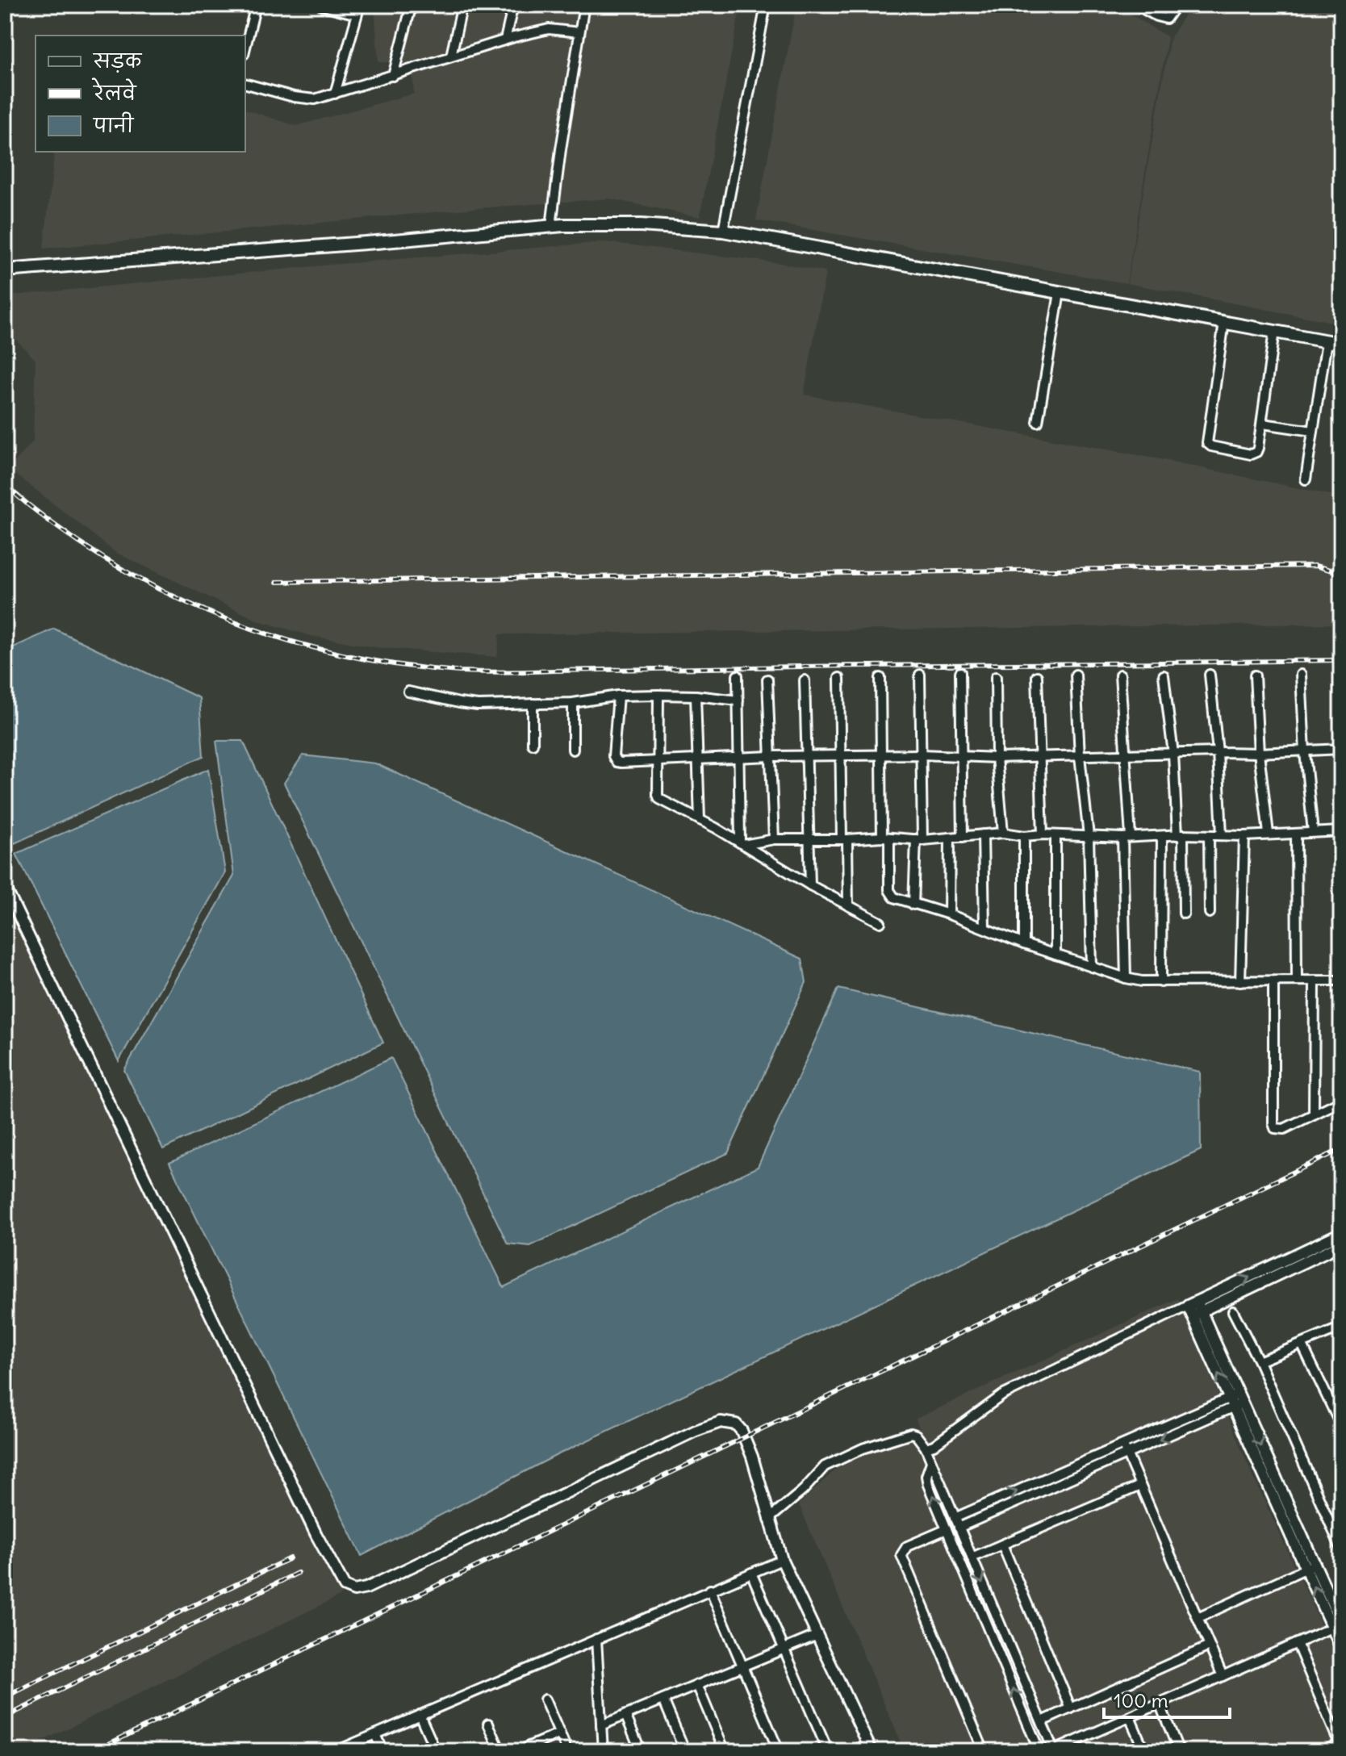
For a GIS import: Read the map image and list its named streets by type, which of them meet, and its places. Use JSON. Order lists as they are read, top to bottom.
{
  "legend": ["सड़क", "रेलवे", "पानी"],
  "scale_bar": "100 m"
}
